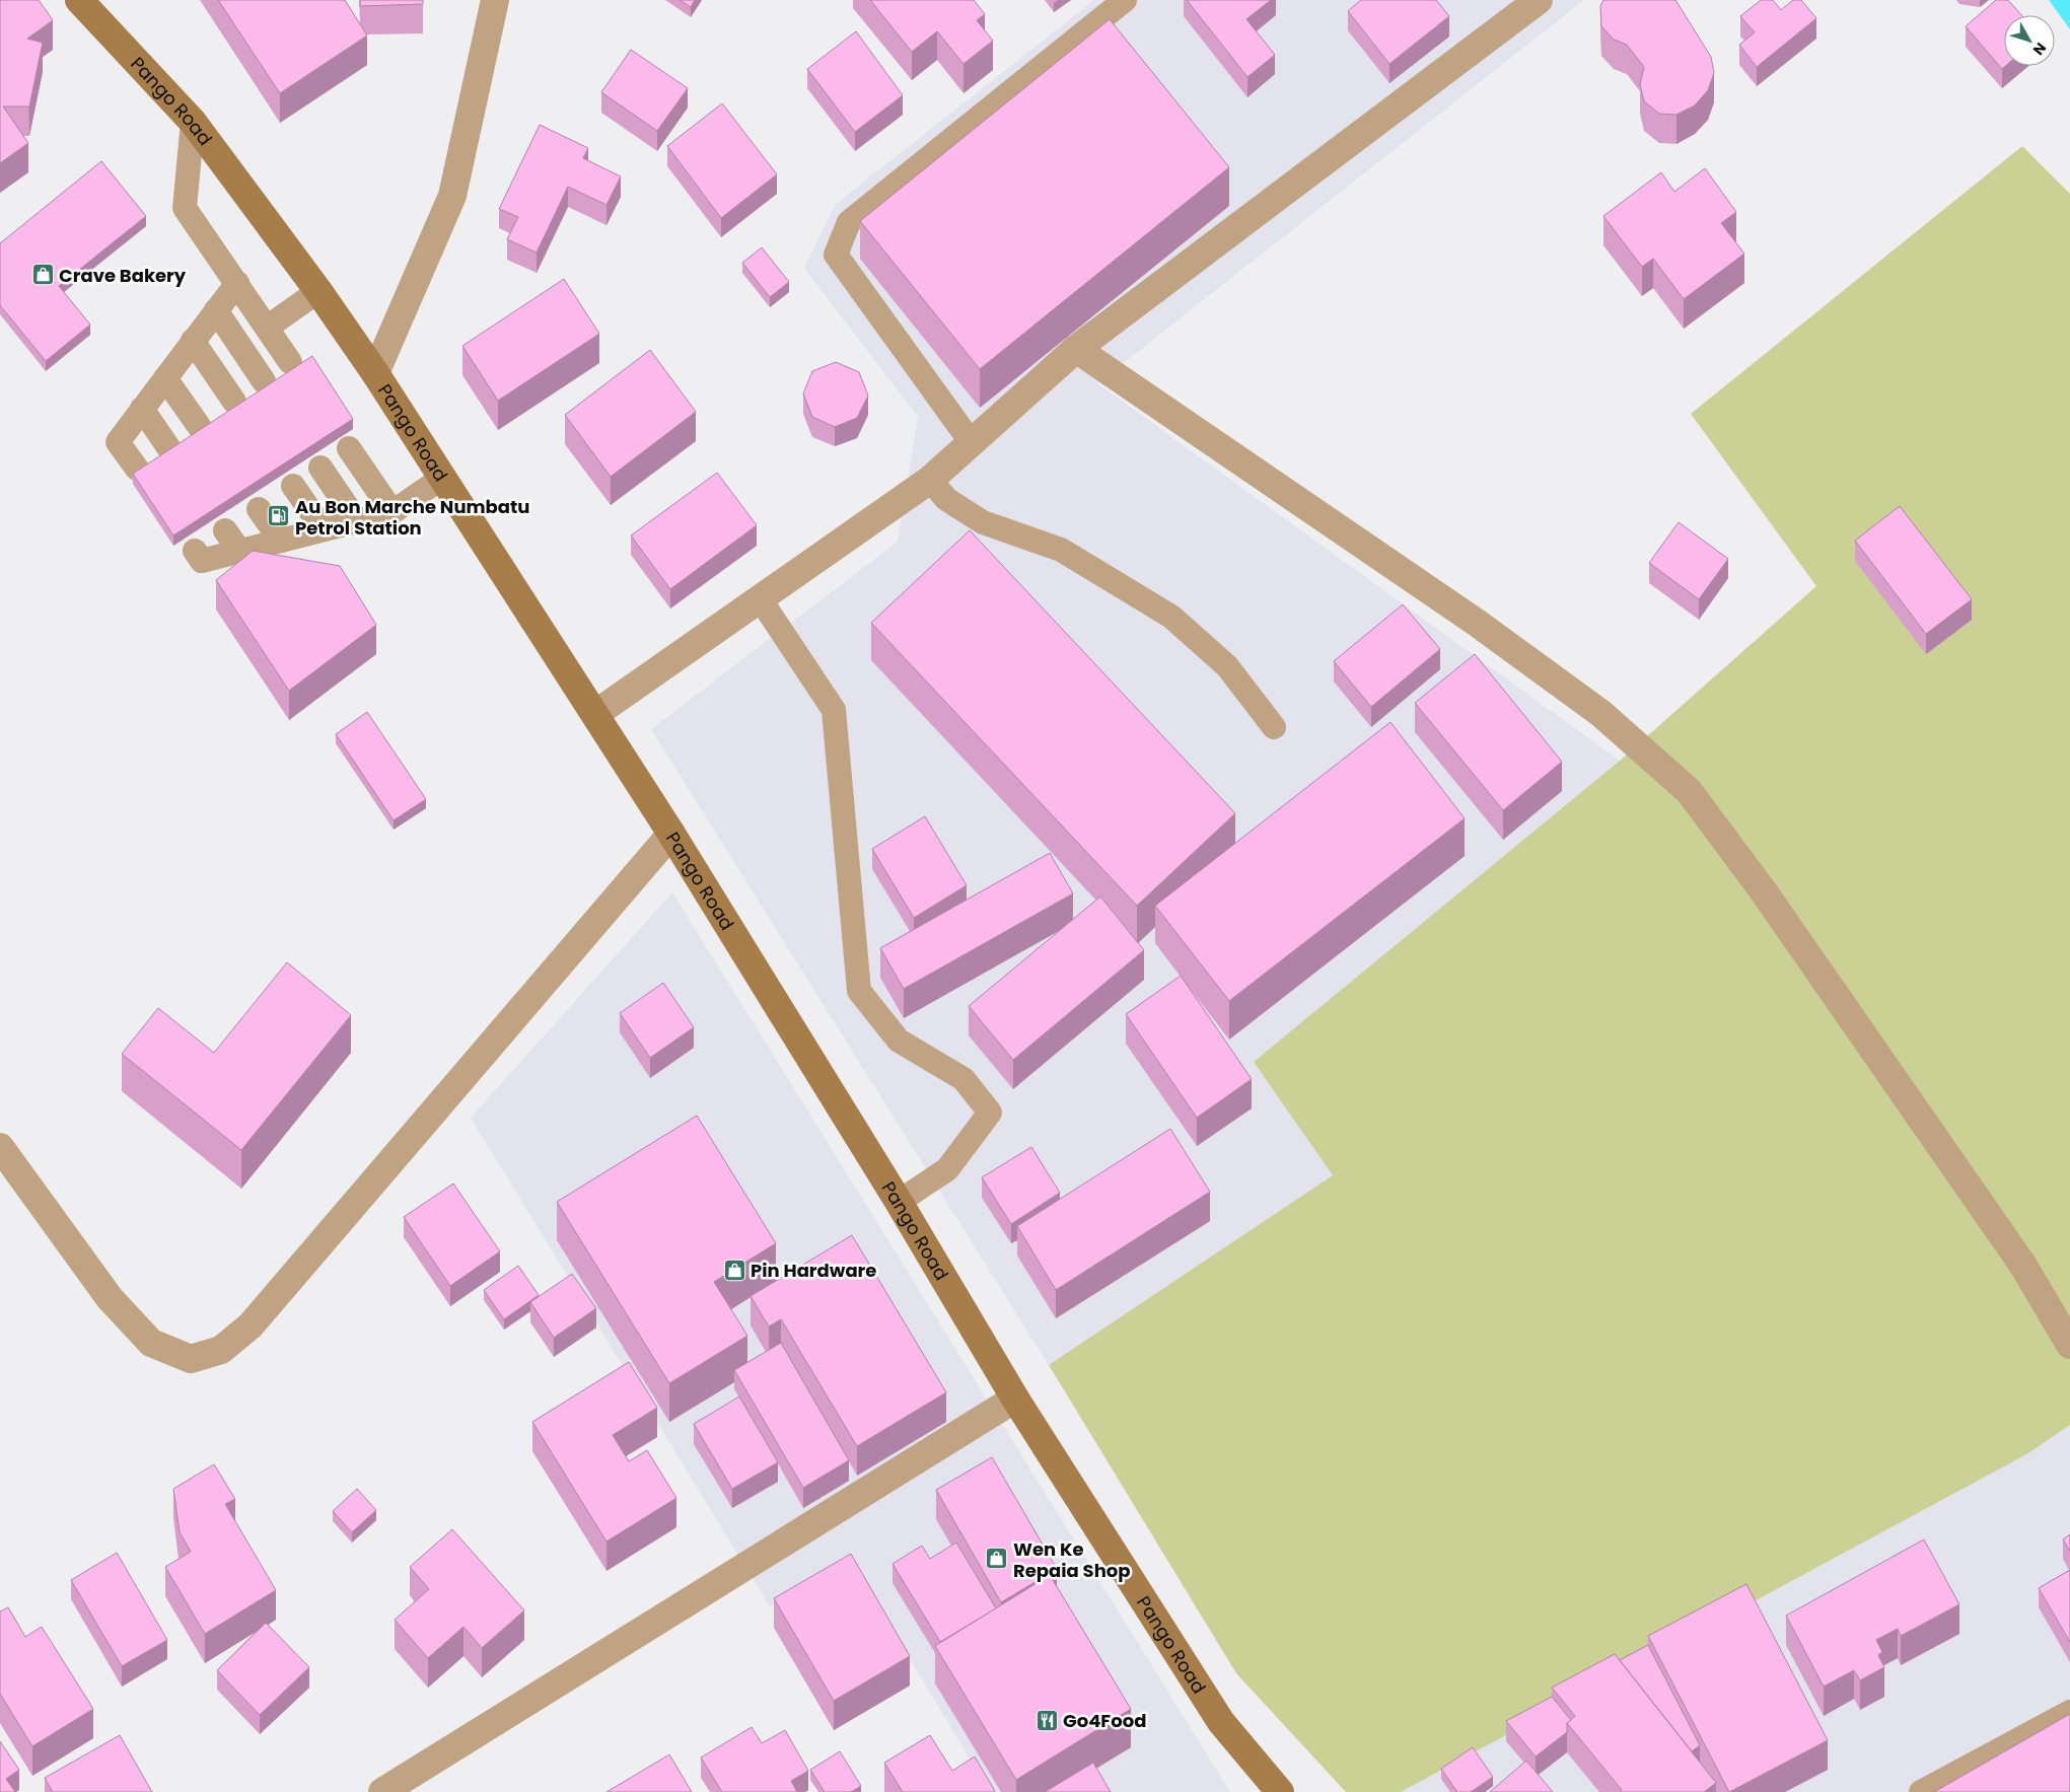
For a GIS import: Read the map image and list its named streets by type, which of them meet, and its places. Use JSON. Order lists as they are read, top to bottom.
{
  "streets": {
    "street": ["Pango Road"]
  },
  "places": {
    "shop": ["Crave Bakery", "Pin Hardware", "Wen Ke Repaia Shop"],
    "fuel station": ["Au Bon Marche Numbatu Petrol Station"],
    "restaurant": ["Go4Food"]
  },
  "north": "bottom right"
}
